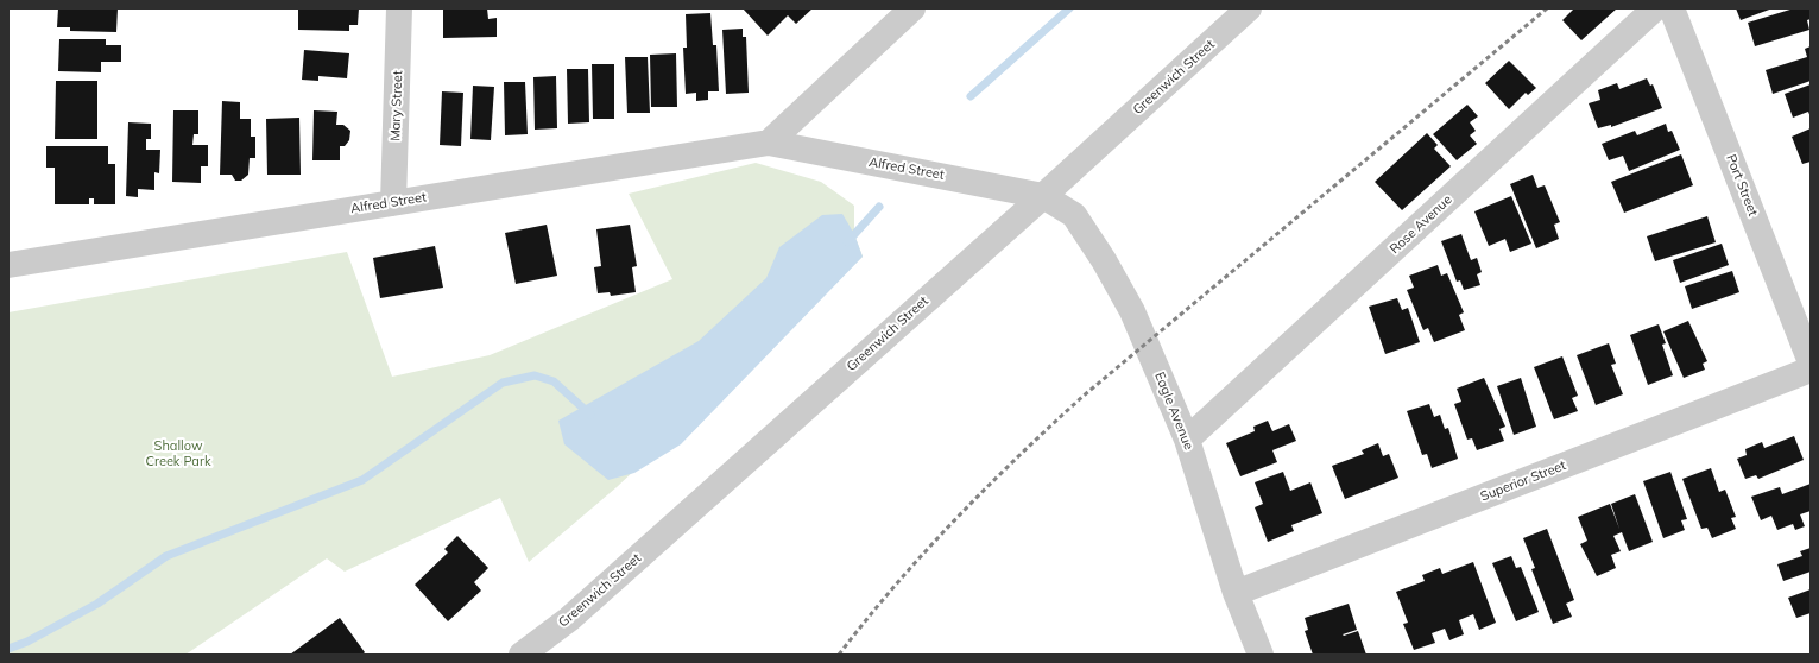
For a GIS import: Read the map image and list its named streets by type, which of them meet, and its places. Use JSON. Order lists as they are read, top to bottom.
{
  "streets": {
    "street": [
      "Greenwich Street",
      "Mary Street",
      "Alfred Street",
      "Port Street",
      "Rose Avenue",
      "Eagle Avenue",
      "Superior Street"
    ]
  },
  "crossings": [
    ["Greenwich Street", "Alfred Street"],
    ["Greenwich Street", "Eagle Avenue"],
    ["Mary Street", "Alfred Street"],
    ["Alfred Street", "Eagle Avenue"],
    ["Rose Avenue", "Eagle Avenue"],
    ["Eagle Avenue", "Superior Street"]
  ],
  "parks": ["Shallow Creek Park"]
}
